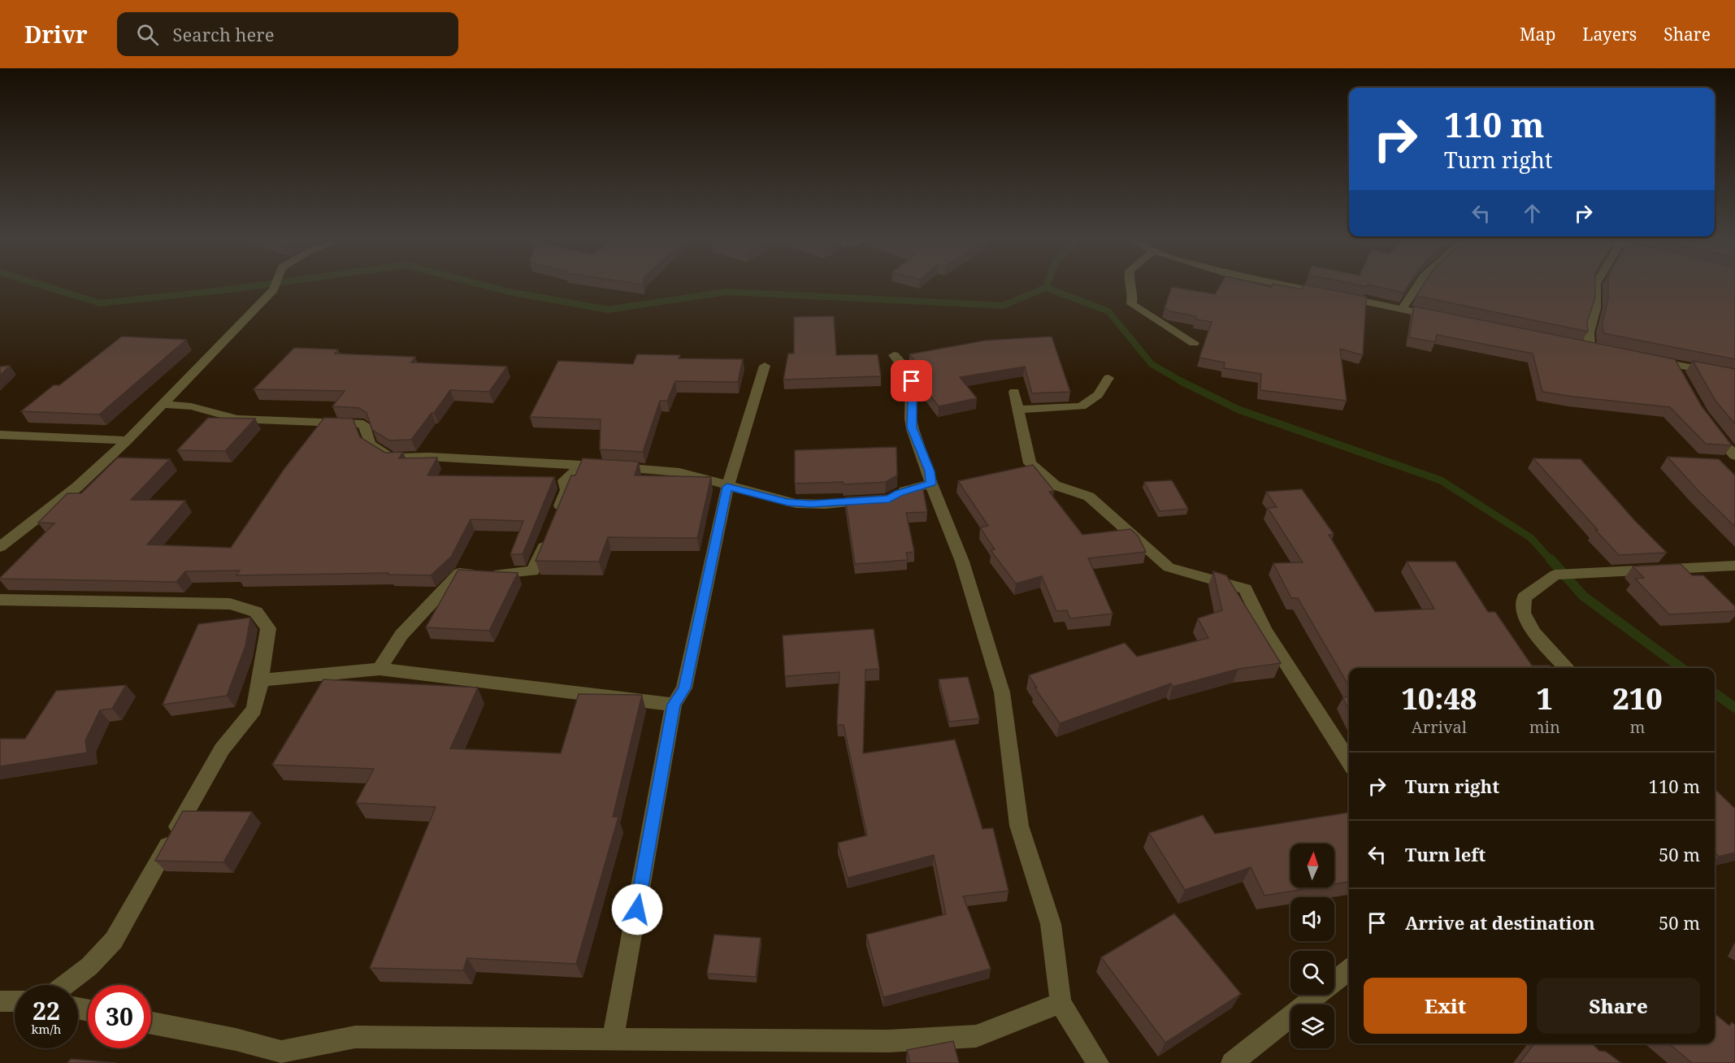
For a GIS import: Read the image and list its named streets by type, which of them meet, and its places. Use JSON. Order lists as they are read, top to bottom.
{
  "north": "top",
  "page": {
    "header": "Drivr",
    "search": "Search here",
    "nav": ["Map", "Layers", "Share"],
    "turn": ["110 m", "Turn right"],
    "eta": [
      "10:48",
      "Arrival",
      "1",
      "min",
      "210",
      "m"
    ],
    "list": [
      {
        "name": "Turn right",
        "value": "110 m"
      },
      {
        "name": "Turn left",
        "value": "50 m"
      },
      {
        "name": "Arrive at destination",
        "value": "50 m"
      }
    ],
    "buttons": ["Exit", "Share"],
    "speed": "22 km/h",
    "limit": "30"
  }
}
